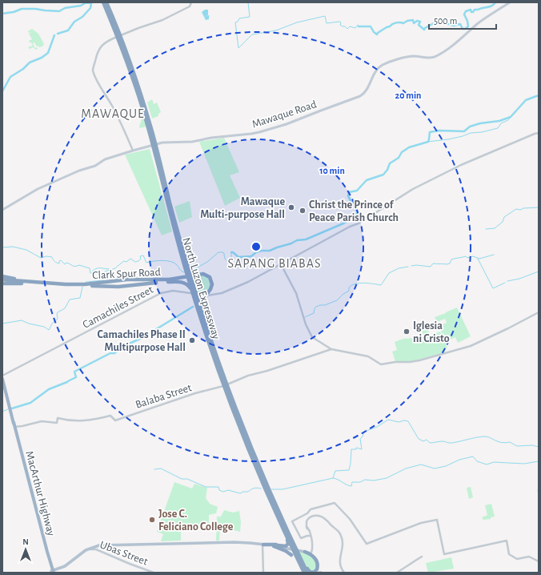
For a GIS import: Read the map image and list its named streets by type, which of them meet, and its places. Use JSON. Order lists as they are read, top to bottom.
{
  "streets": {
    "highway": ["Clark Spur Road", "North Luzon Expressway", "MacArthur Highway"],
    "main road": ["Mawaque Road"],
    "street": ["Camachiles Street", "Balaba Street", "Ubas Street"]
  },
  "crossings": [
    ["Clark Spur Road", "North Luzon Expressway"],
    ["Balaba Street", "MacArthur Highway"]
  ],
  "districts": ["MAWAQUE", "SAPANG BIABAS"],
  "places": [
    "Mawaque Multi-purpose Hall",
    "Christ the Prince of Peace Parish Church",
    "Iglesia ni Cristo",
    "Camachiles Phase II Multipurpose Hall",
    "Jose C. Feliciano College"
  ],
  "scale_bar": "500 m",
  "north": "top",
  "rings": ["20 min", "10 min"]
}
